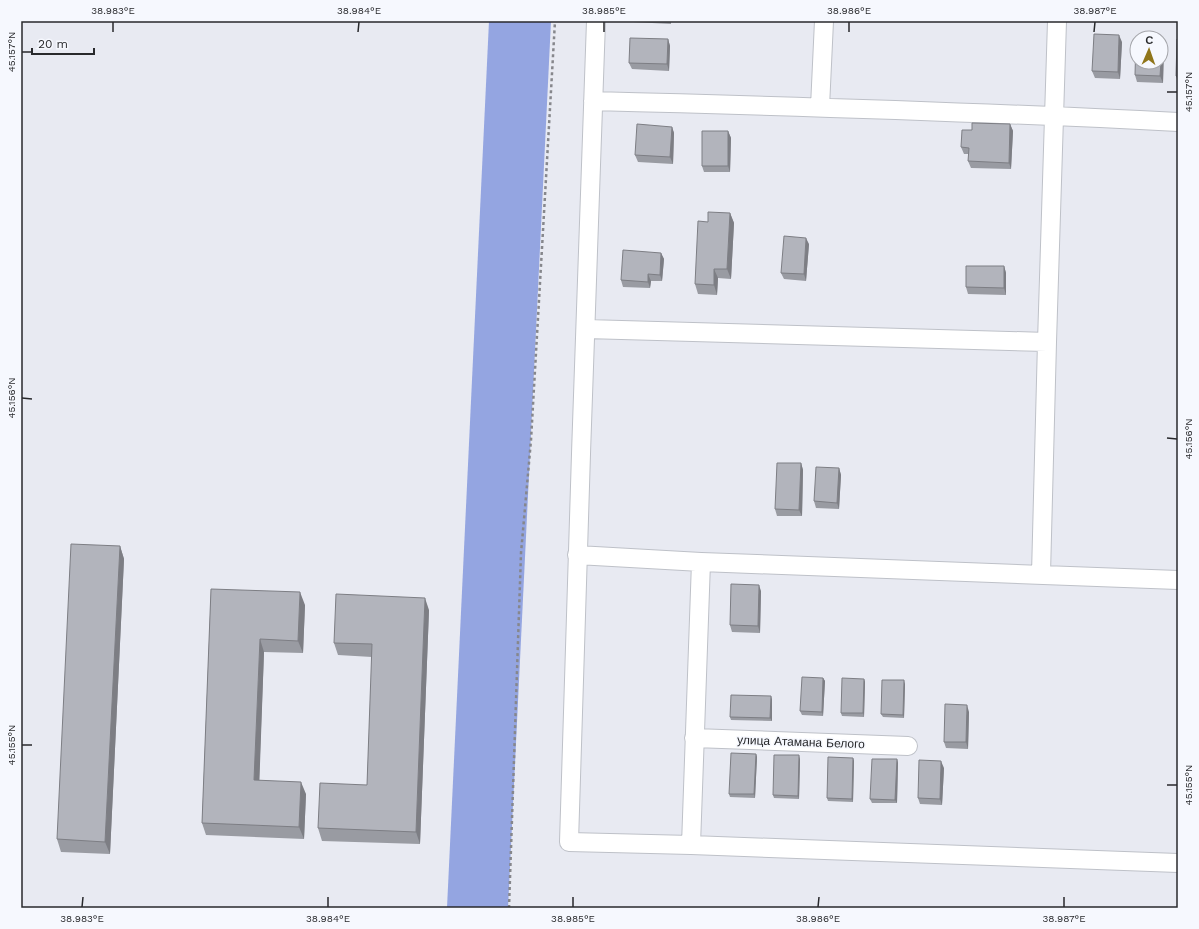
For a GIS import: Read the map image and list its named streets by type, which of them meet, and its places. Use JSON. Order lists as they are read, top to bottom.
{
  "streets": {
    "street": ["улица Атамана Белого"]
  },
  "scale_bar": "20 m",
  "north": "top",
  "coordinates": [
    "38.983°E",
    "38.984°E",
    "38.985°E",
    "38.986°E",
    "38.987°E",
    "45.157°N",
    "45.156°N",
    "45.155°N"
  ]
}
